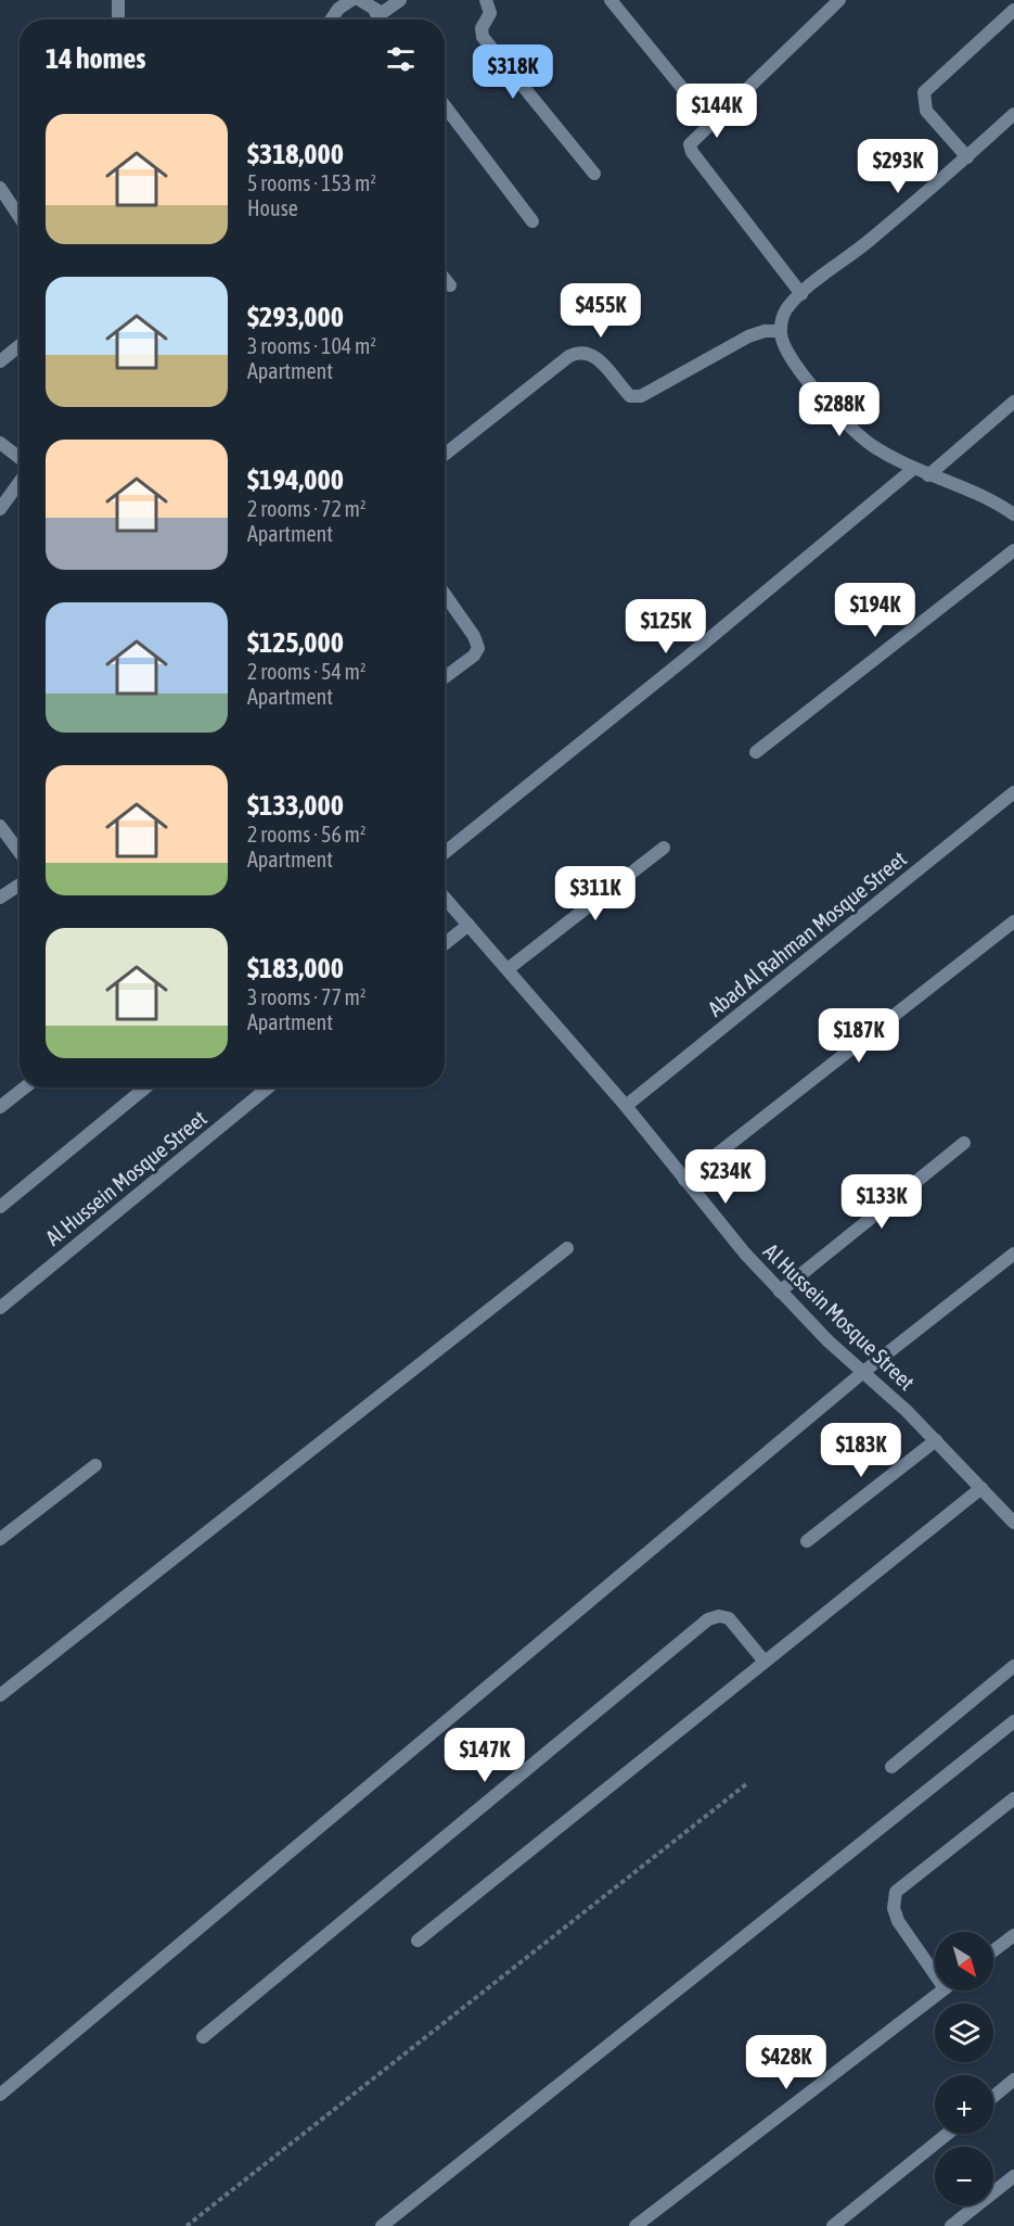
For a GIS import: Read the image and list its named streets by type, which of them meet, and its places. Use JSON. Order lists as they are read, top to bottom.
{
  "streets": {
    "street": ["Abad Al Rahman Mosque Street", "Al Hussein Mosque Street"]
  },
  "crossings": [
    ["Abad Al Rahman Mosque Street", "Al Hussein Mosque Street"]
  ],
  "north": "bottom right",
  "page": {
    "heading": "14 homes",
    "price": [
      "$318K",
      "$144K",
      "$293K",
      "$455K",
      "$288K",
      "$194K",
      "$125K",
      "$311K",
      "$187K",
      "$234K",
      "$133K",
      "$183K",
      "$147K",
      "$428K"
    ],
    "list": [
      {
        "name": "$318,000",
        "note": "5 rooms · 153 m² · House"
      },
      {
        "name": "$293,000",
        "note": "3 rooms · 104 m² · Apartment"
      },
      {
        "name": "$194,000",
        "note": "2 rooms · 72 m² · Apartment"
      },
      {
        "name": "$125,000",
        "note": "2 rooms · 54 m² · Apartment"
      },
      {
        "name": "$133,000",
        "note": "2 rooms · 56 m² · Apartment"
      },
      {
        "name": "$183,000",
        "note": "3 rooms · 77 m² · Apartment"
      }
    ],
    "map_buttons": ["+", "−"]
  }
}
